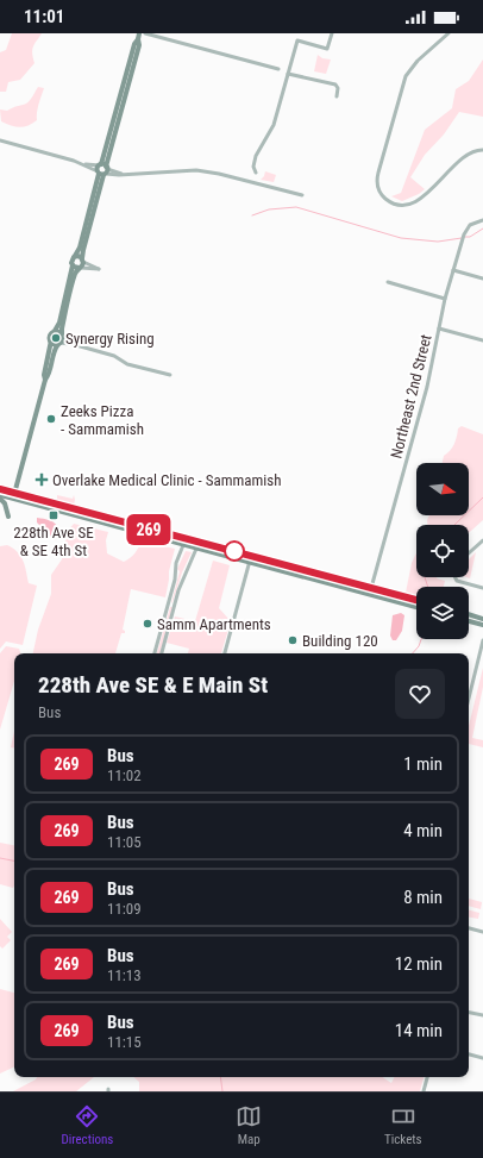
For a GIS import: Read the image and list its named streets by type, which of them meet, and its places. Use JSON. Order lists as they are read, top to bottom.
{
  "streets": {
    "street": ["Northeast 2nd Street"]
  },
  "places": {
    "other": [
      "Synergy Rising",
      "Zeeks Pizza - Sammamish",
      "Samm Apartments",
      "Building 120"
    ],
    "health": ["Overlake Medical Clinic - Sammamish"],
    "transit": ["228th Ave SE & SE 4th St"]
  },
  "lines": ["bus line 269"],
  "north": "right",
  "page": {
    "status": "11:01",
    "on_map": "269",
    "heading": ["228th Ave SE & E Main St", "Bus"],
    "list": [
      {
        "mark": "269",
        "name": "Bus",
        "note": "11:02",
        "value": "1 min"
      },
      {
        "mark": "269",
        "name": "Bus",
        "note": "11:05",
        "value": "4 min"
      },
      {
        "mark": "269",
        "name": "Bus",
        "note": "11:09",
        "value": "8 min"
      },
      {
        "mark": "269",
        "name": "Bus",
        "note": "11:13",
        "value": "12 min"
      },
      {
        "mark": "269",
        "name": "Bus",
        "note": "11:15",
        "value": "14 min"
      }
    ],
    "tabs": ["Directions", "Map", "Tickets"]
  }
}
